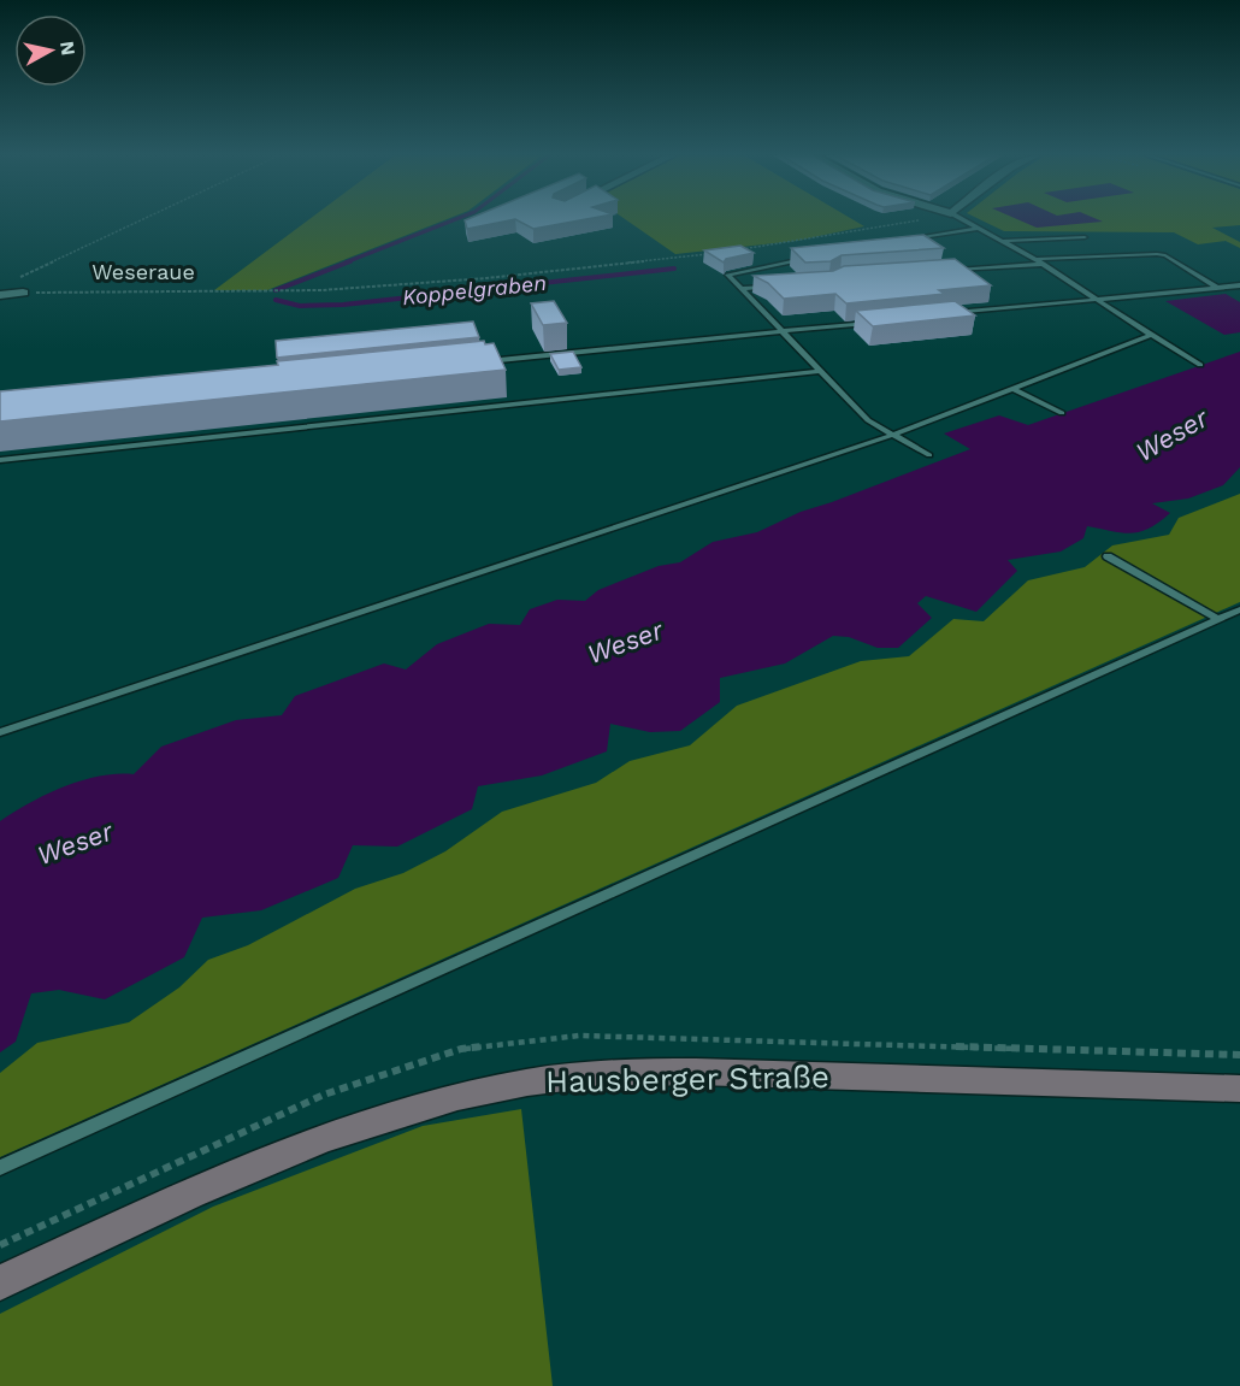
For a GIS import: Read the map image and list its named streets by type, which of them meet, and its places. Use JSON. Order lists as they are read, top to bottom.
{
  "streets": {
    "main road": ["Hausberger Straße"],
    "path": ["Weseraue"]
  },
  "water": ["Koppelgraben", "Weser"],
  "north": "right"
}
